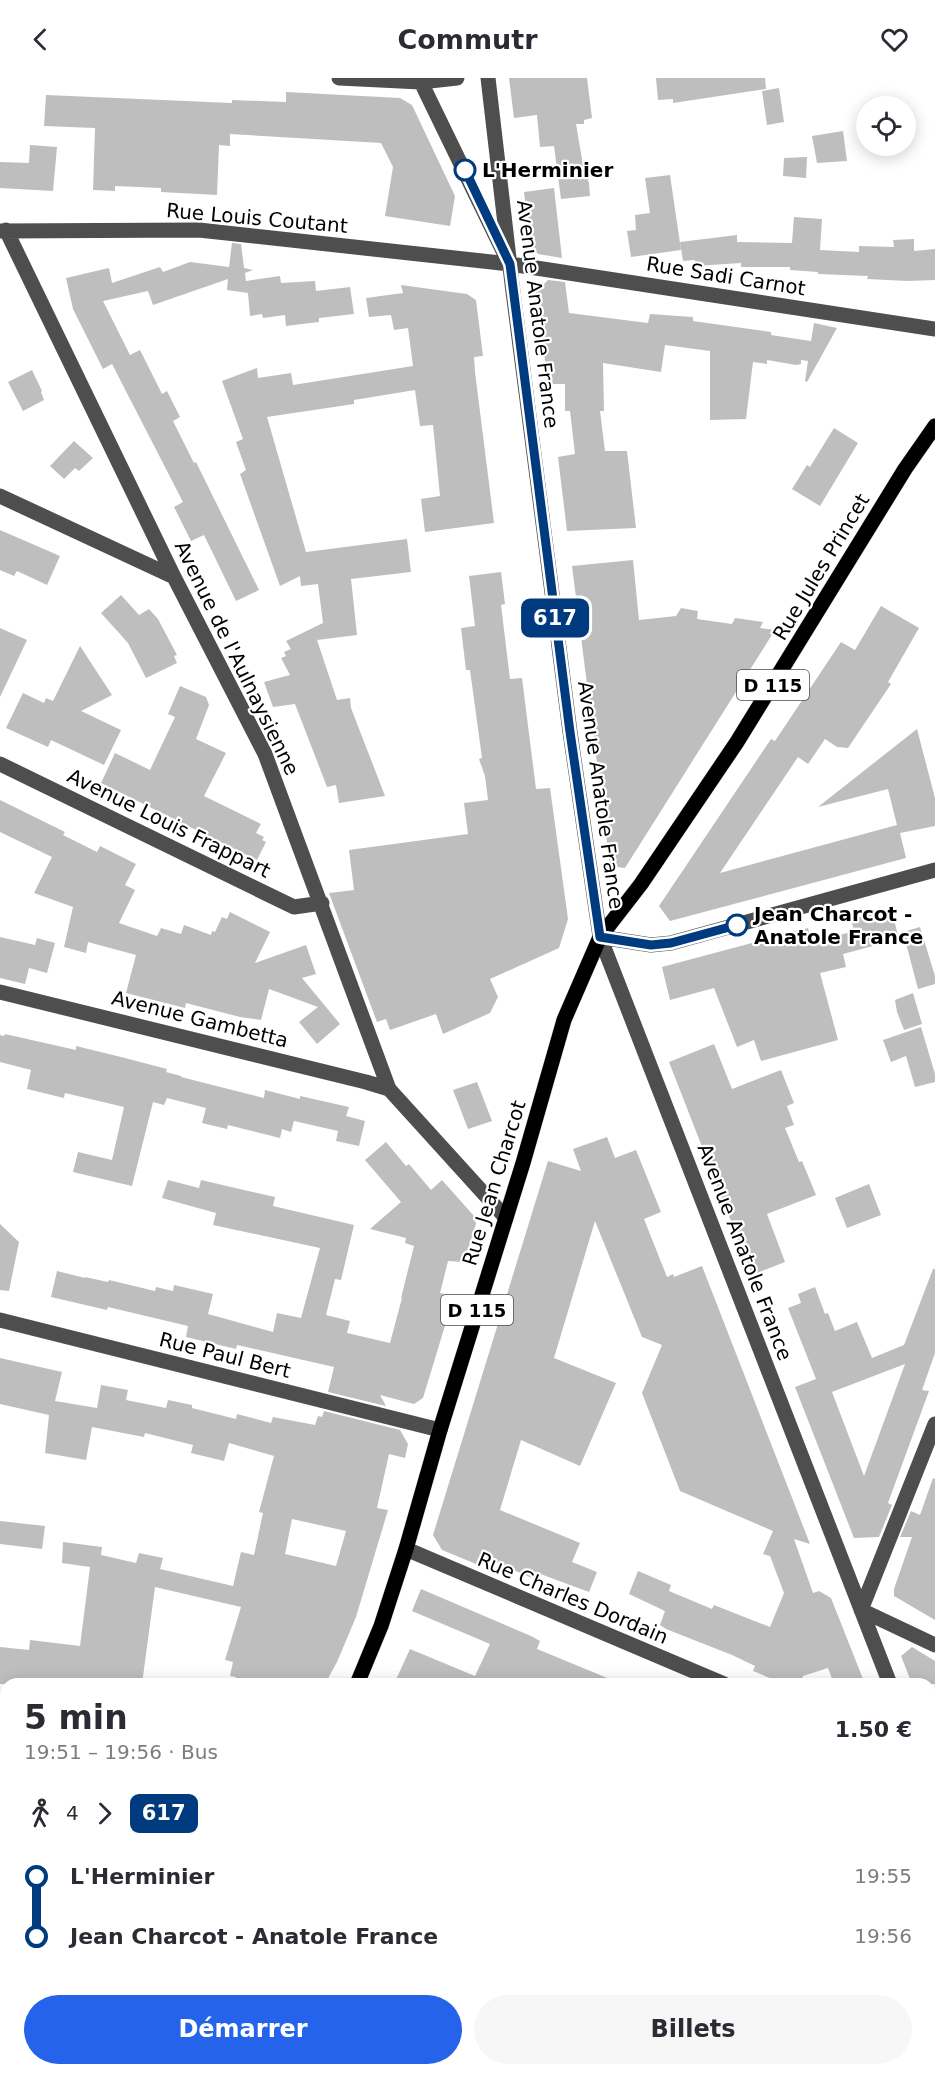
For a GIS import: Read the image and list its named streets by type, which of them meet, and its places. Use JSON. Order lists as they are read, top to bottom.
{
  "streets": {
    "main road": ["Rue Jules Princet", "D 115", "Rue Jean Charcot"],
    "street": [
      "Rue Louis Coutant",
      "Rue Sadi Carnot",
      "Avenue Anatole France",
      "Avenue de l'Aulnaysienne",
      "Avenue Louis Frappart",
      "Avenue Gambetta",
      "Rue Paul Bert",
      "Rue Charles Dordain"
    ]
  },
  "crossings": [
    ["Rue Louis Coutant", "Rue Sadi Carnot"],
    ["Rue Louis Coutant", "Avenue Anatole France"],
    ["Rue Louis Coutant", "Avenue de l'Aulnaysienne"],
    ["Rue Sadi Carnot", "Avenue Anatole France"],
    ["Avenue Anatole France", "Rue Jules Princet"],
    ["Avenue Anatole France", "Rue Jean Charcot"],
    ["Rue Jules Princet", "Rue Jean Charcot"],
    ["Avenue de l'Aulnaysienne", "Avenue Louis Frappart"],
    ["Avenue de l'Aulnaysienne", "Avenue Gambetta"],
    ["Avenue de l'Aulnaysienne", "Rue Jean Charcot"],
    ["Rue Jean Charcot", "Rue Paul Bert"],
    ["Rue Jean Charcot", "Rue Charles Dordain"]
  ],
  "places": ["L'Herminier", "Jean Charcot - Anatole France"],
  "lines": ["bus line 617"],
  "page": {
    "header": "Commutr",
    "on_map": "617",
    "heading": ["5 min", "19:51 – 19:56 · Bus", "1.50 €"],
    "legs": ["4", "617"],
    "list": [
      {
        "name": "L'Herminier",
        "value": "19:55"
      },
      {
        "name": "Jean Charcot - Anatole France",
        "value": "19:56"
      }
    ],
    "buttons": ["Démarrer", "Billets"]
  }
}
